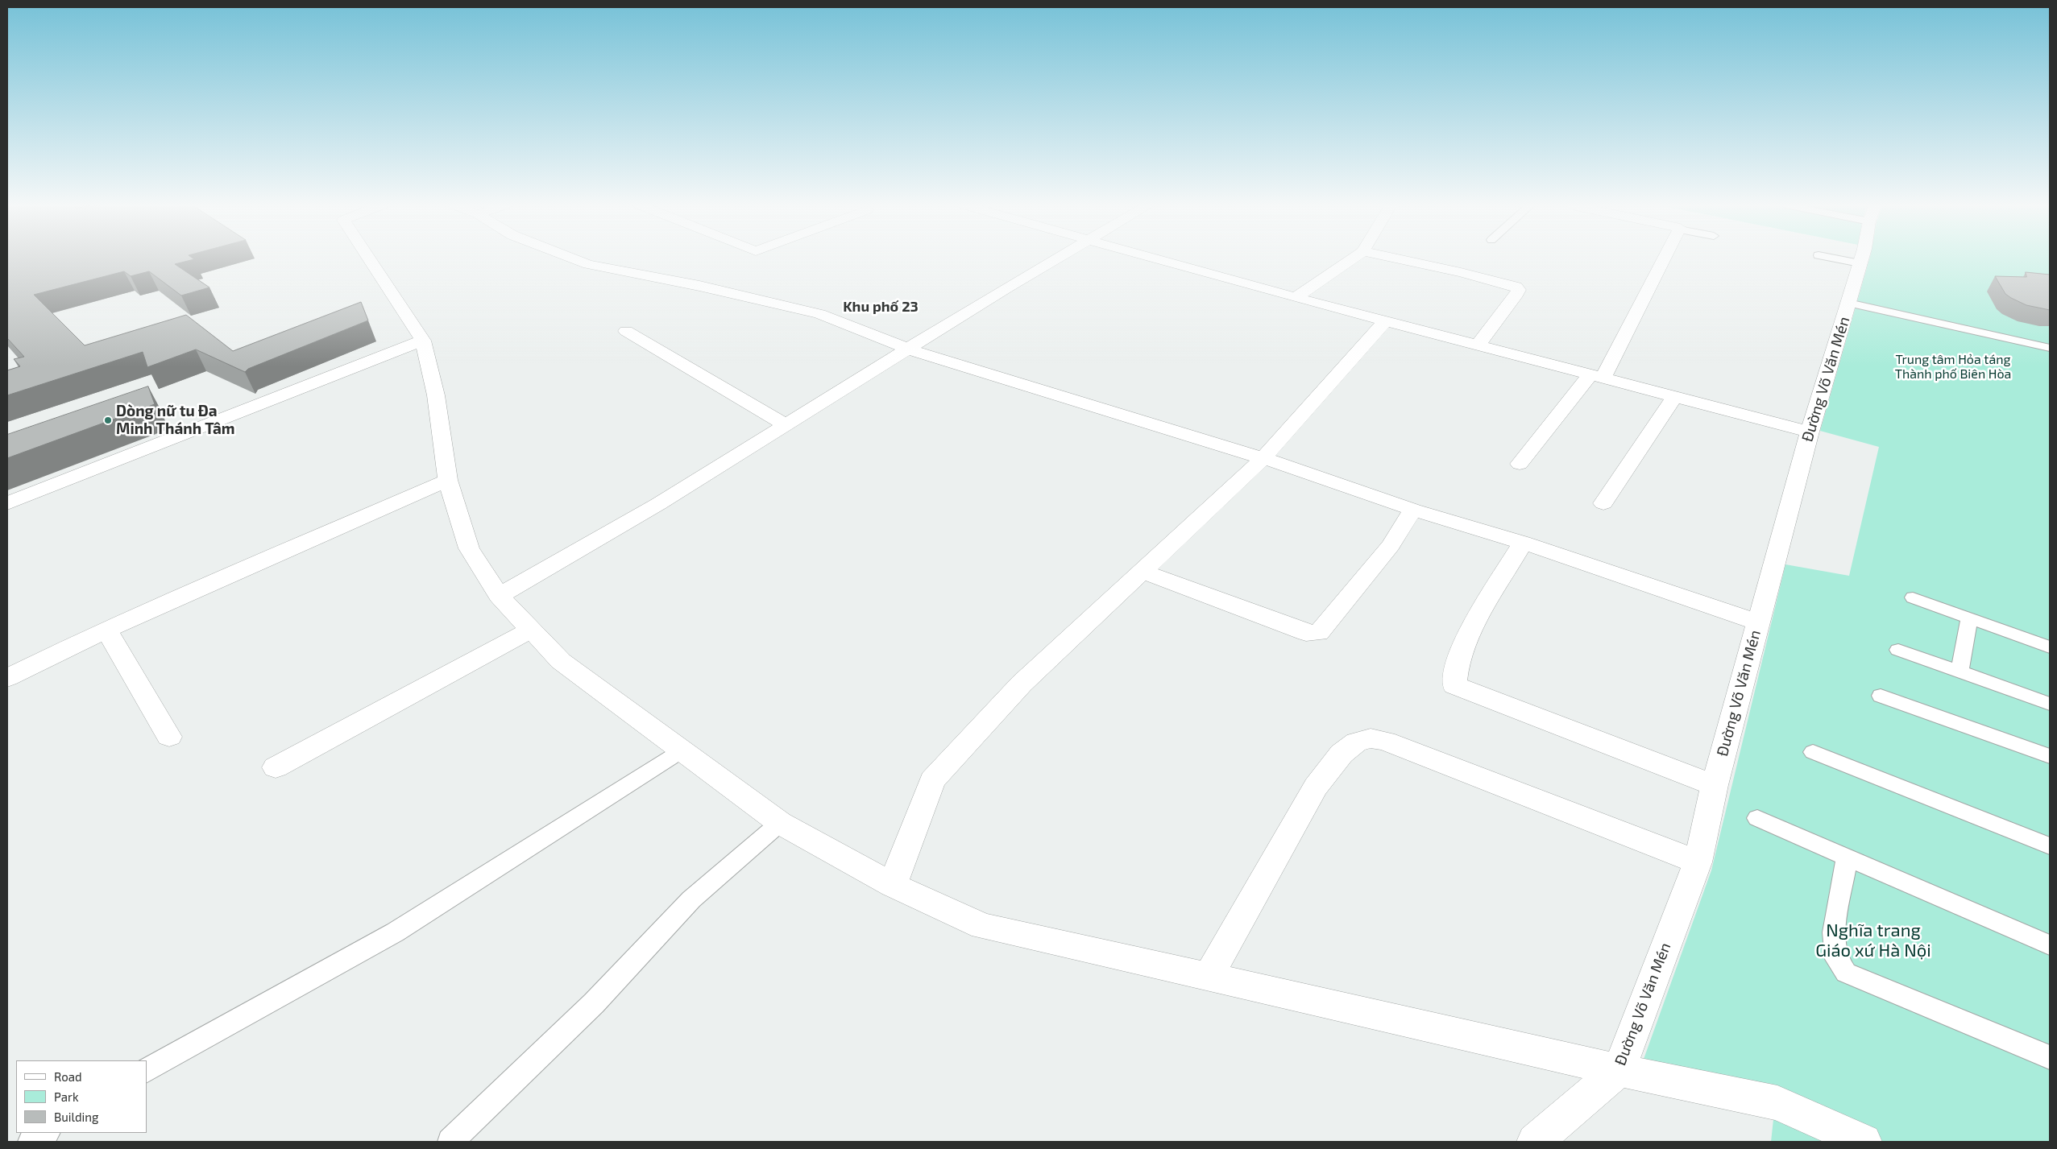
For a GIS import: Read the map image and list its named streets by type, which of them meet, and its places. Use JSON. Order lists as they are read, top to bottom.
{
  "streets": {
    "street": ["Đường Võ Văn Mén"]
  },
  "districts": ["Khu phố 23"],
  "parks": ["Trung tâm Hỏa táng Thành phố Biên Hòa", "Nghĩa trang Giáo xứ Hà Nội"],
  "places": ["Dòng nữ tu Đa Minh Thánh Tâm"],
  "legend": ["Road", "Park", "Building"]
}
